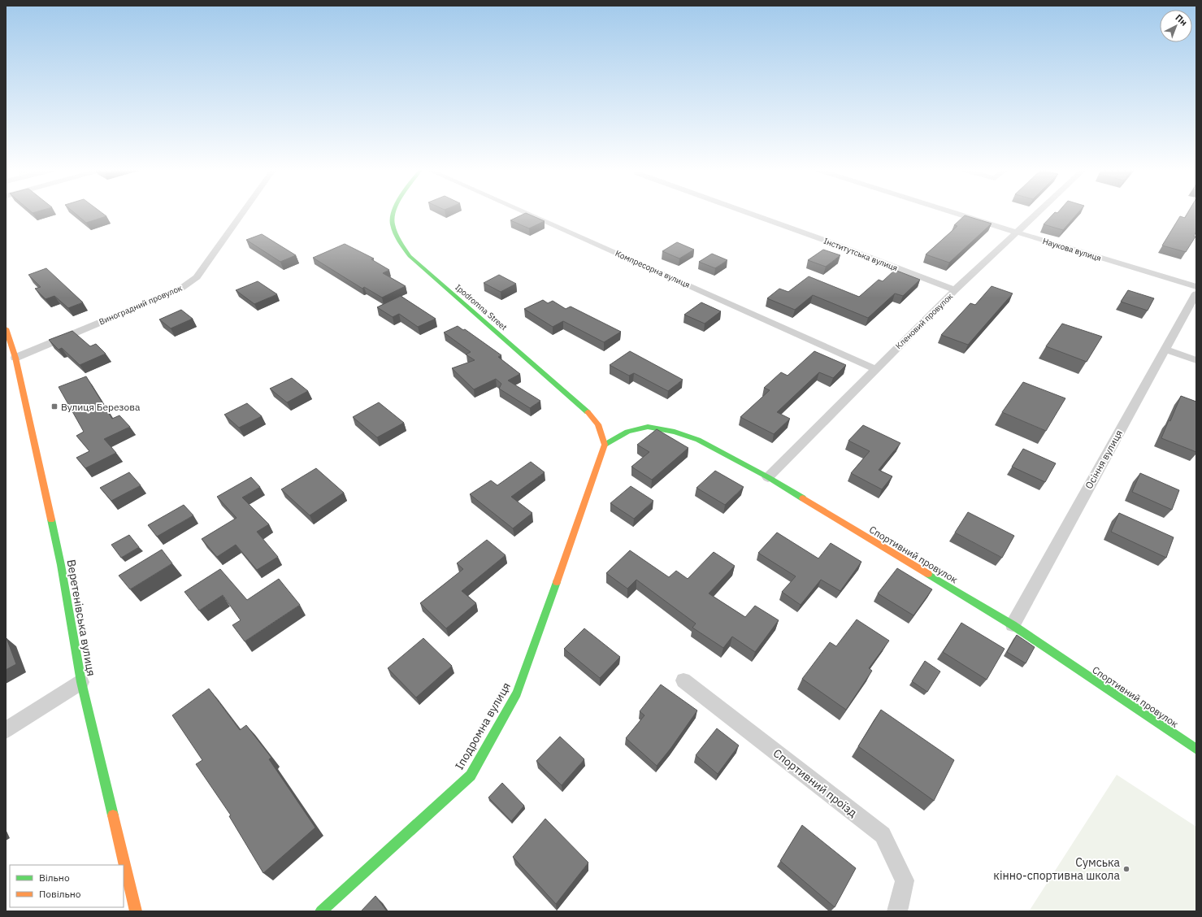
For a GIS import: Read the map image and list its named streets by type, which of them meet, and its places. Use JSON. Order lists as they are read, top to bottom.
{
  "streets": {
    "street": [
      "Наукова вулиця",
      "Інститутська вулиця",
      "Компресорна вулиця",
      "Виноградний провулок",
      "Ipodromna Street",
      "Кленовий провулок",
      "Осіння вулиця",
      "Спортивний провулок",
      "Веретенівська вулиця",
      "Іподромна вулиця",
      "Спортивний проїзд"
    ]
  },
  "crossings": [
    ["Наукова вулиця", "Кленовий провулок"],
    ["Інститутська вулиця", "Кленовий провулок"],
    ["Компресорна вулиця", "Кленовий провулок"],
    ["Виноградний провулок", "Веретенівська вулиця"],
    ["Ipodromna Street", "Спортивний провулок"],
    ["Ipodromna Street", "Іподромна вулиця"],
    ["Кленовий провулок", "Спортивний провулок"],
    ["Осіння вулиця", "Спортивний провулок"],
    ["Спортивний провулок", "Іподромна вулиця"]
  ],
  "places": {
    "transit": ["Вулиця Березова"],
    "other": ["Сумська кінно-спортивна школа"]
  },
  "legend": ["Вільно", "Повільно"],
  "north": "top right"
}
